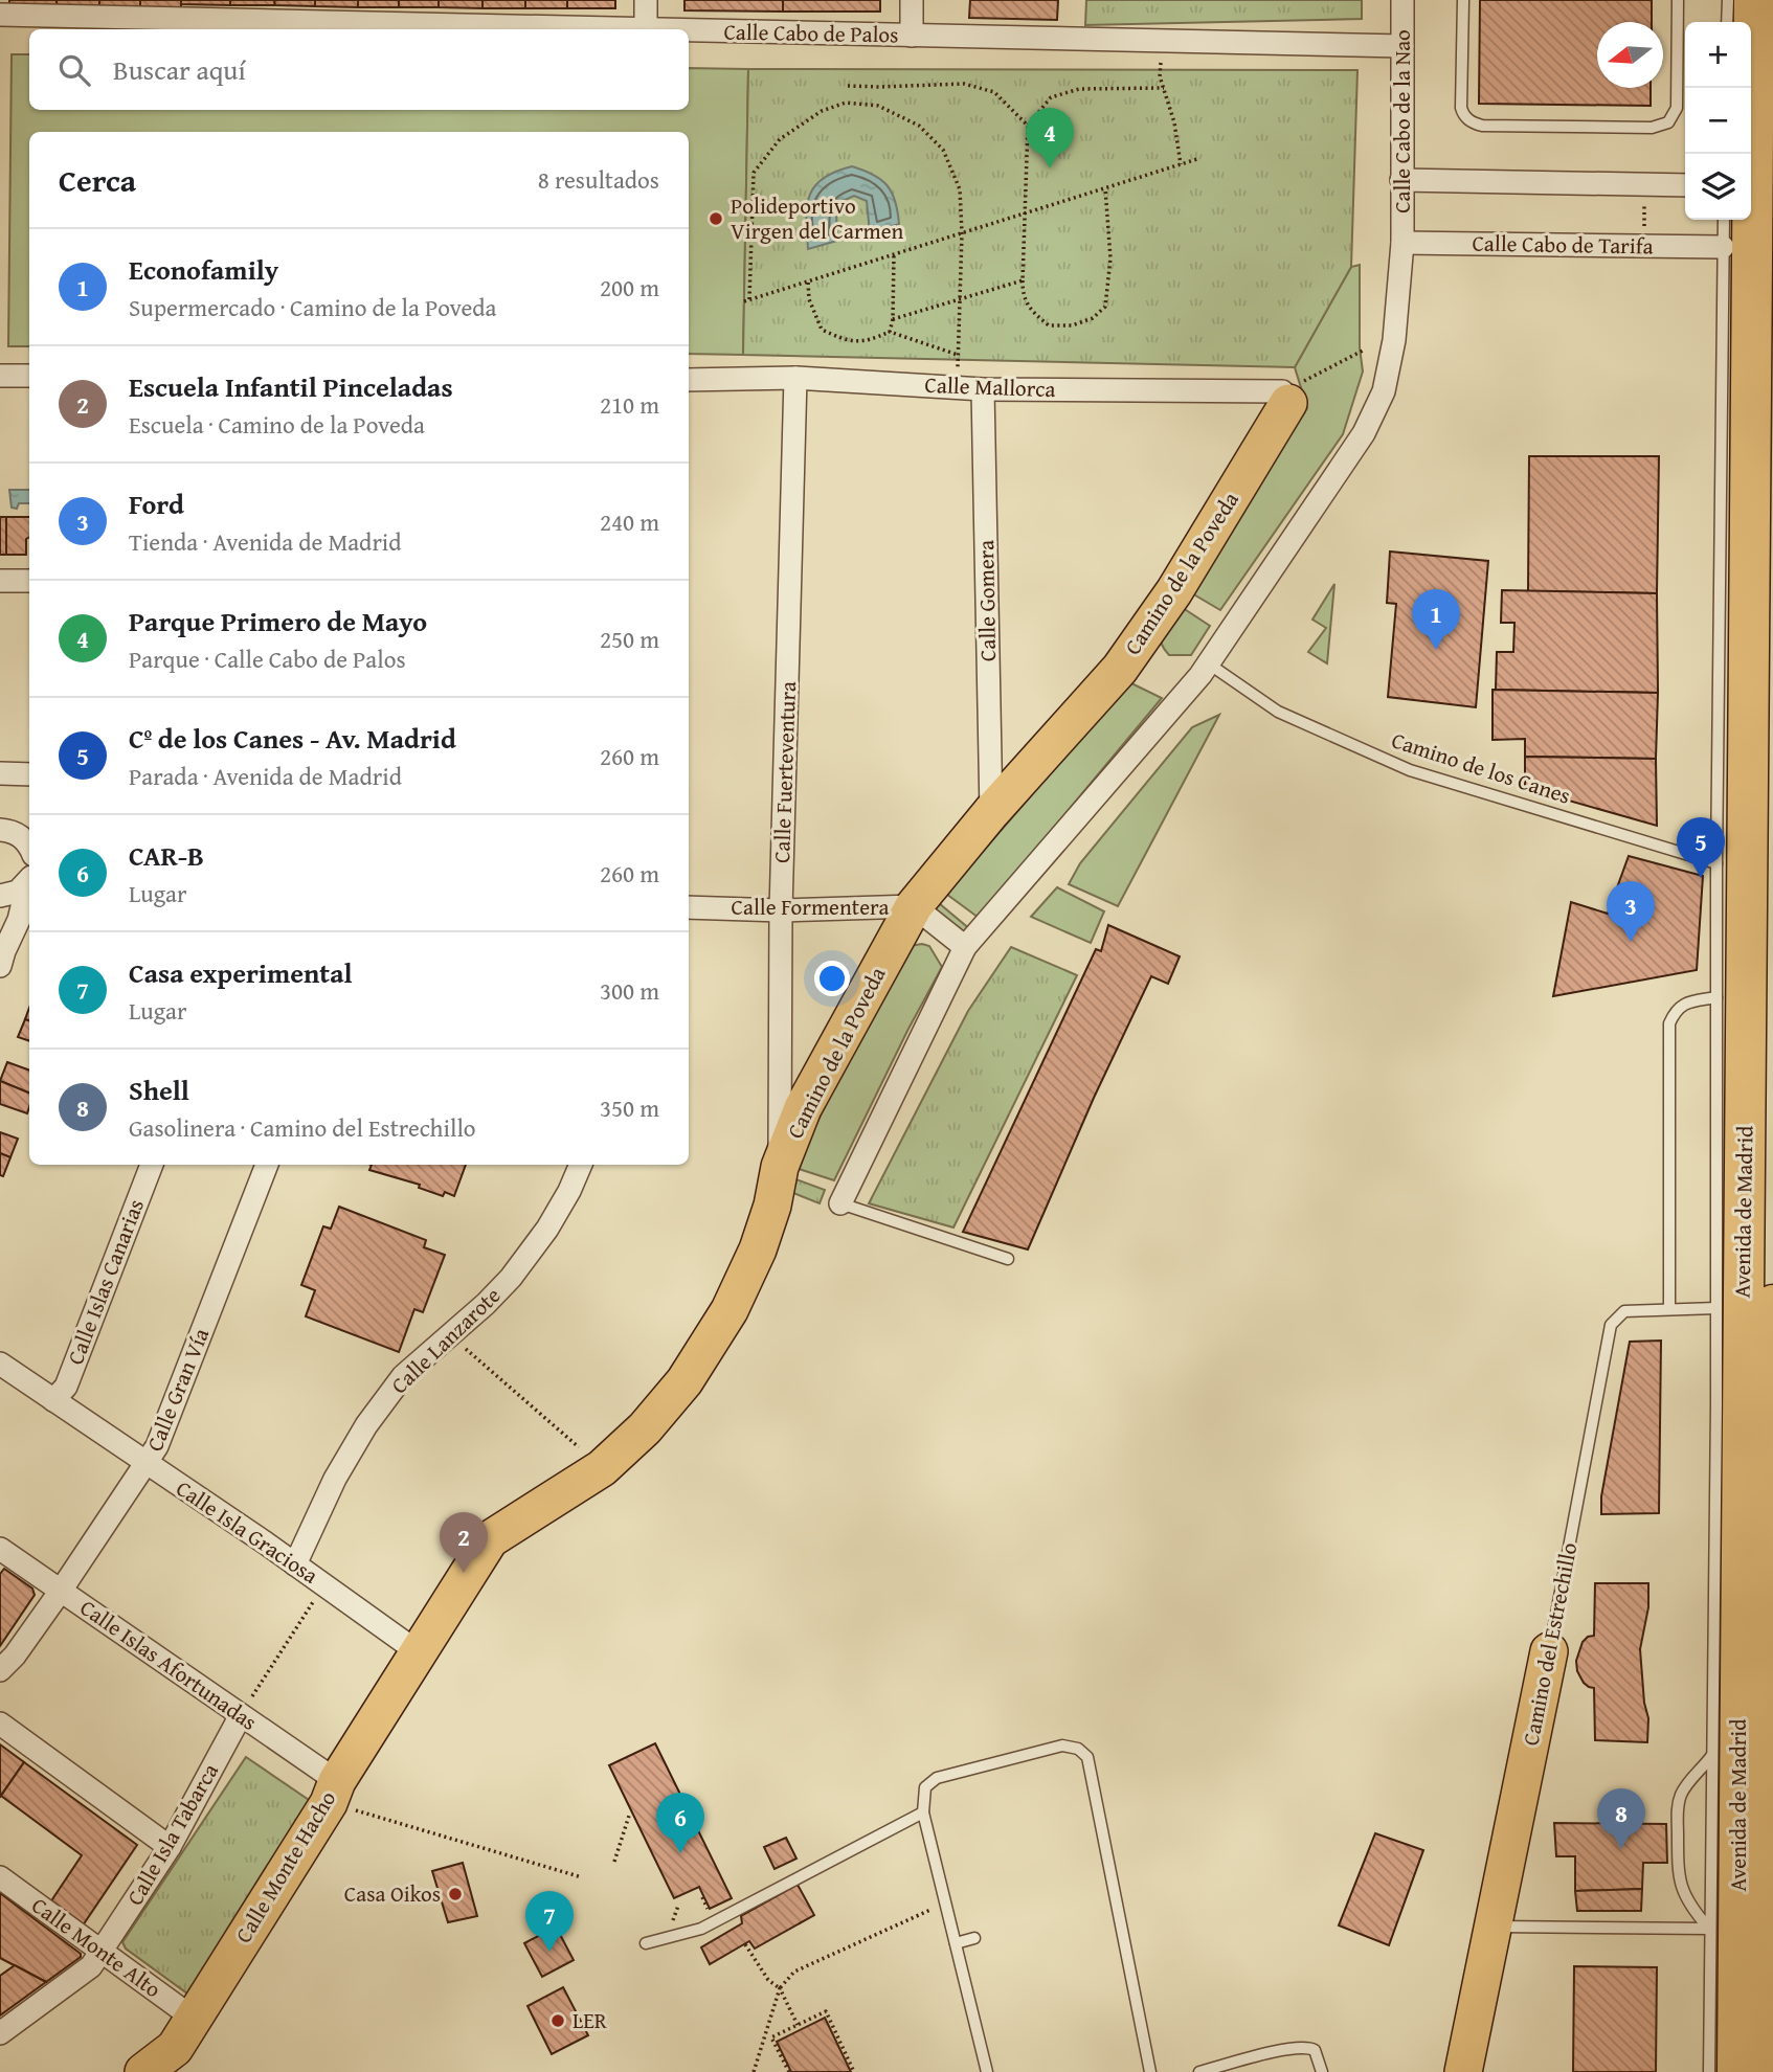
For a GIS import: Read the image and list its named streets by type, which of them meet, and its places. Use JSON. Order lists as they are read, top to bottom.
{
  "streets": {
    "highway": ["Avenida de Madrid"],
    "main road": ["Camino de la Poveda", "Camino del Estrechillo", "Calle Monte Hacho"],
    "street": [
      "Calle Cabo de Palos",
      "Calle Cabo de la Nao",
      "Calle Cabo de Tarifa",
      "Calle Mallorca",
      "Calle Gomera",
      "Calle Fuerteventura",
      "Calle Formentera",
      "Calle Islas Canarias",
      "Calle Lanzarote",
      "Calle Gran Vía",
      "Calle Isla Graciosa",
      "Calle Islas Afortunadas",
      "Calle Isla Tabarca",
      "Calle Monte Alto"
    ],
    "lane": ["Camino de los Canes"]
  },
  "crossings": [
    ["Calle Cabo de Palos", "Calle Cabo de la Nao"],
    ["Calle Cabo de la Nao", "Calle Cabo de Tarifa"],
    ["Calle Mallorca", "Camino de la Poveda"],
    ["Calle Mallorca", "Calle Gomera"],
    ["Calle Mallorca", "Calle Fuerteventura"],
    ["Camino de la Poveda", "Calle Gomera"],
    ["Camino de la Poveda", "Calle Fuerteventura"],
    ["Camino de la Poveda", "Calle Formentera"],
    ["Camino de la Poveda", "Calle Isla Graciosa"],
    ["Camino de la Poveda", "Calle Monte Hacho"],
    ["Calle Fuerteventura", "Calle Formentera"],
    ["Calle Islas Canarias", "Calle Isla Graciosa"],
    ["Calle Lanzarote", "Calle Isla Graciosa"],
    ["Calle Gran Vía", "Calle Isla Graciosa"],
    ["Calle Gran Vía", "Calle Islas Afortunadas"],
    ["Calle Isla Graciosa", "Calle Monte Hacho"],
    ["Calle Islas Afortunadas", "Calle Isla Tabarca"],
    ["Calle Islas Afortunadas", "Calle Monte Hacho"],
    ["Calle Isla Tabarca", "Calle Monte Alto"],
    ["Calle Monte Hacho", "Calle Monte Alto"]
  ],
  "places": ["Polideportivo Virgen del Carmen", "Casa Oikos", "LER"],
  "north": "left",
  "page": {
    "map_buttons": ["+", "−"],
    "search": "Buscar aquí",
    "pins": [
      "4",
      "1",
      "5",
      "3",
      "2",
      "8",
      "6",
      "7"
    ],
    "heading": ["Cerca", "8 resultados"],
    "list": [
      {
        "mark": "1",
        "name": "Econofamily",
        "note": "Supermercado · Camino de la Poveda",
        "value": "200 m"
      },
      {
        "mark": "2",
        "name": "Escuela Infantil Pinceladas",
        "note": "Escuela · Camino de la Poveda",
        "value": "210 m"
      },
      {
        "mark": "3",
        "name": "Ford",
        "note": "Tienda · Avenida de Madrid",
        "value": "240 m"
      },
      {
        "mark": "4",
        "name": "Parque Primero de Mayo",
        "note": "Parque · Calle Cabo de Palos",
        "value": "250 m"
      },
      {
        "mark": "5",
        "name": "Cº de los Canes - Av. Madrid",
        "note": "Parada · Avenida de Madrid",
        "value": "260 m"
      },
      {
        "mark": "6",
        "name": "CAR-B",
        "note": "Lugar",
        "value": "260 m"
      },
      {
        "mark": "7",
        "name": "Casa experimental",
        "note": "Lugar",
        "value": "300 m"
      },
      {
        "mark": "8",
        "name": "Shell",
        "note": "Gasolinera · Camino del Estrechillo",
        "value": "350 m"
      }
    ]
  }
}
